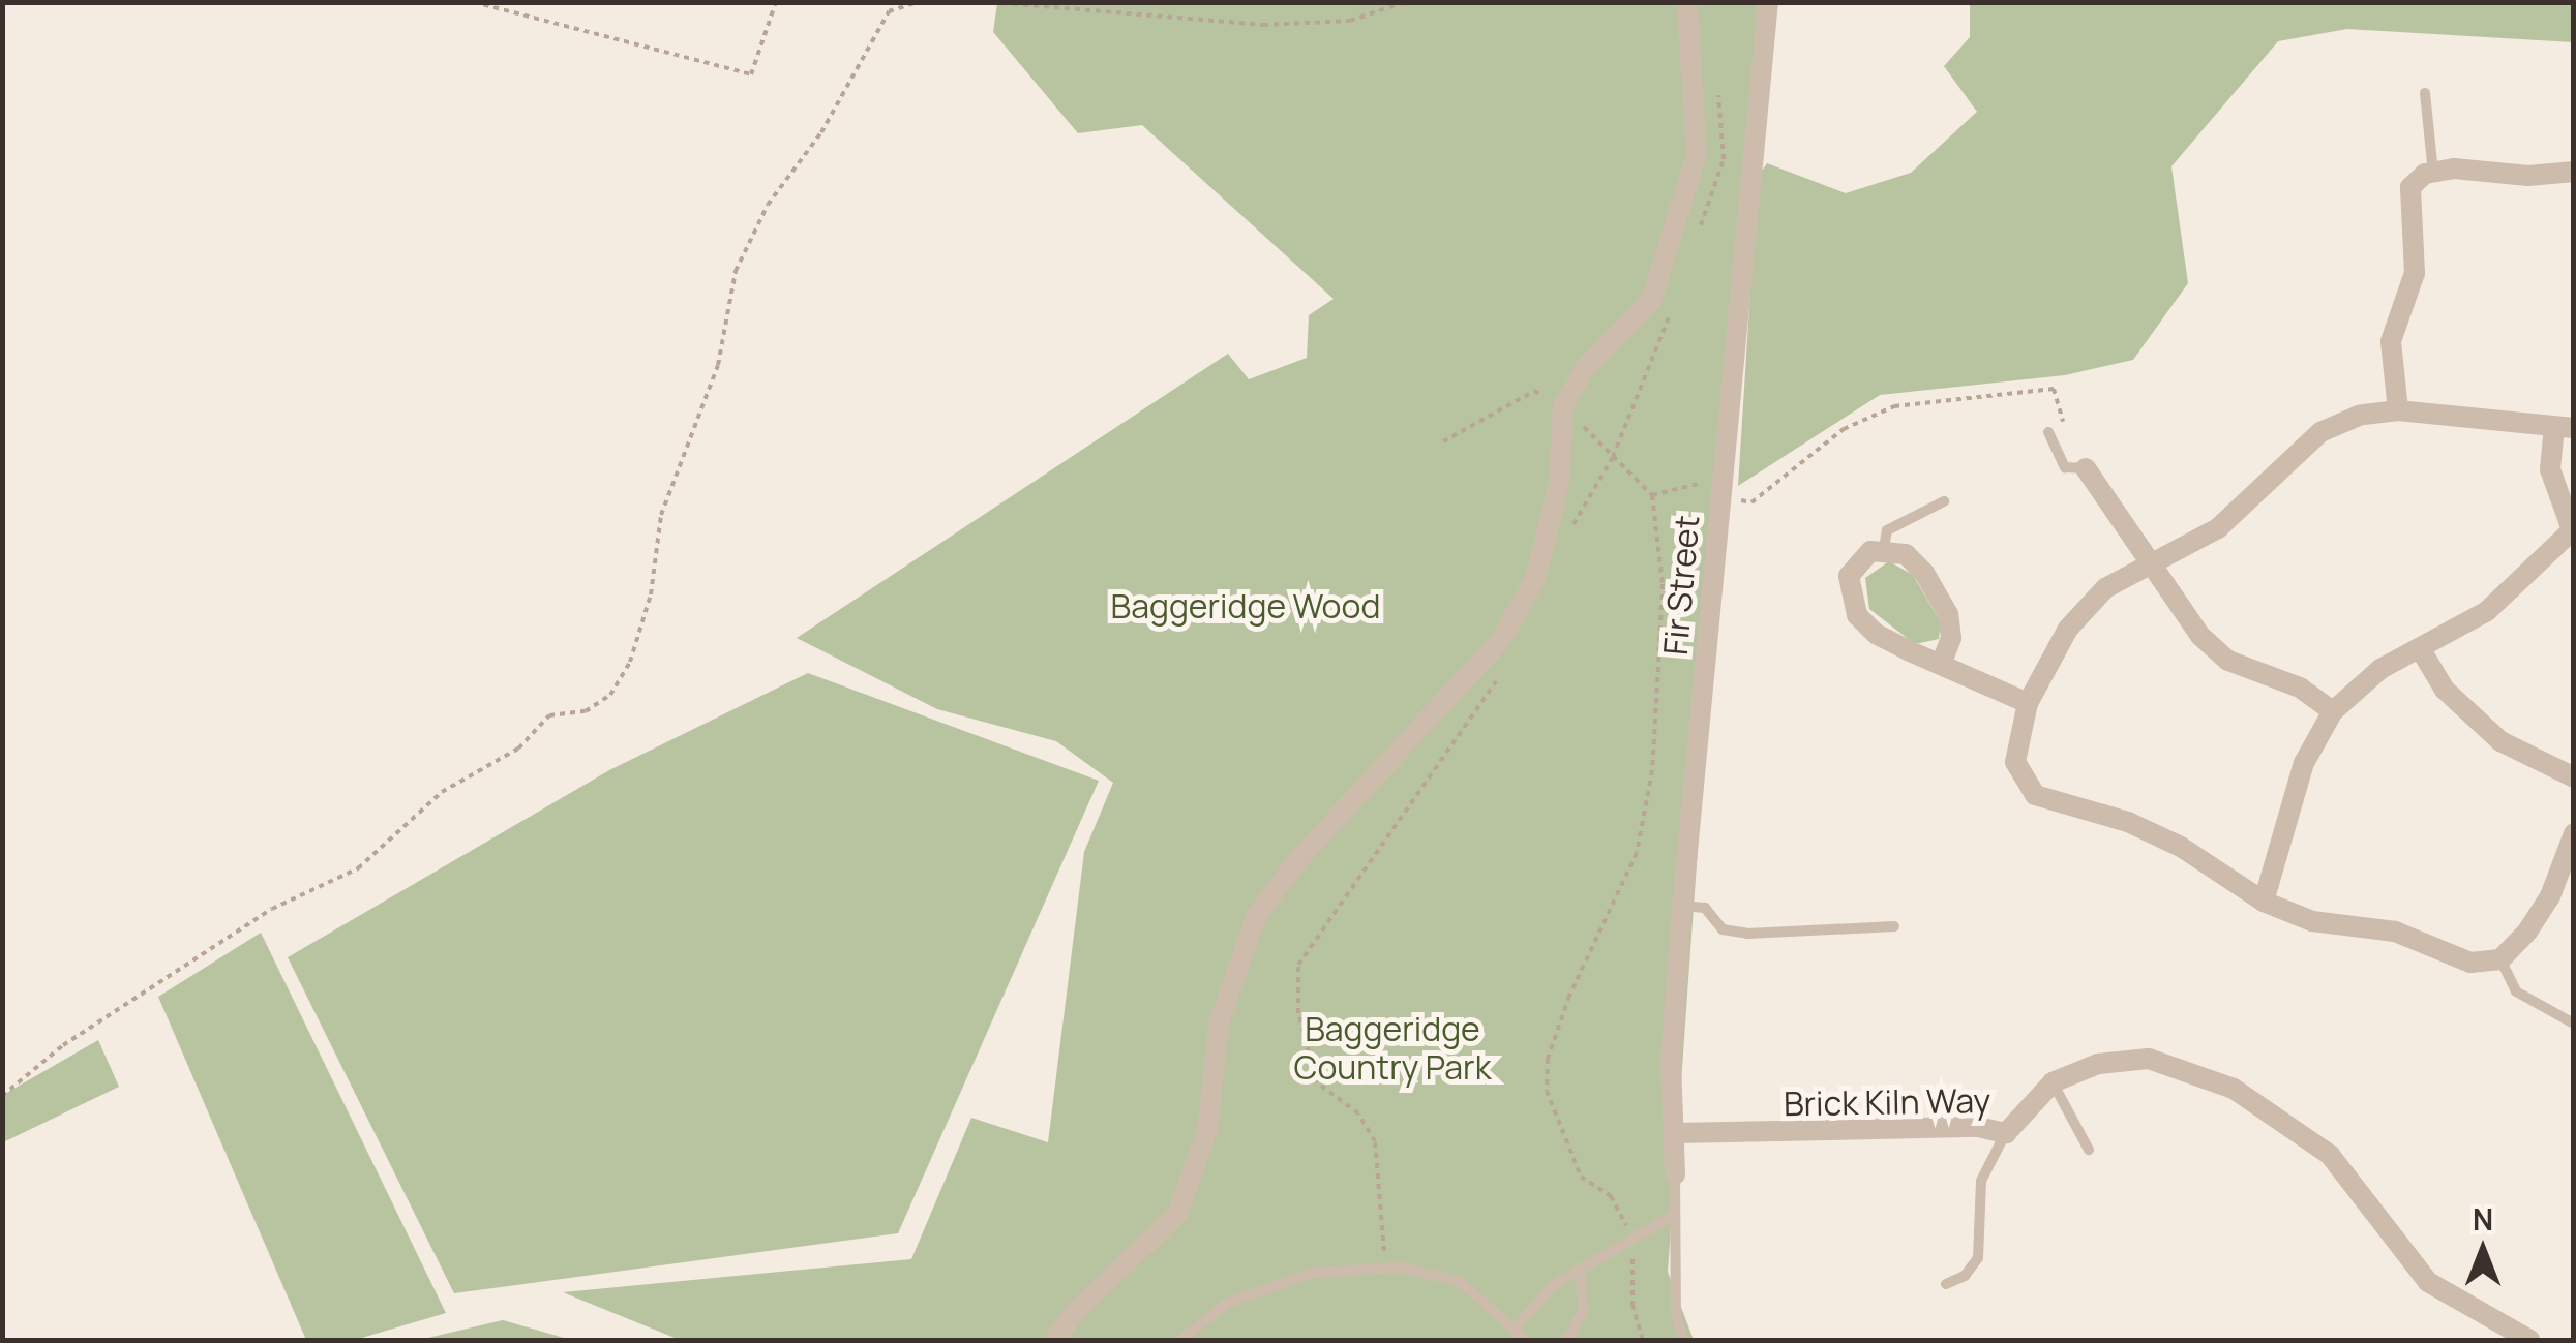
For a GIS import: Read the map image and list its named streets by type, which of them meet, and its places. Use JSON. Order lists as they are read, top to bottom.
{
  "streets": {
    "street": ["Fir Street", "Brick Kiln Way"]
  },
  "crossings": [
    ["Fir Street", "Brick Kiln Way"]
  ],
  "parks": ["Baggeridge Wood", "Baggeridge Country Park"],
  "north": "top"
}
